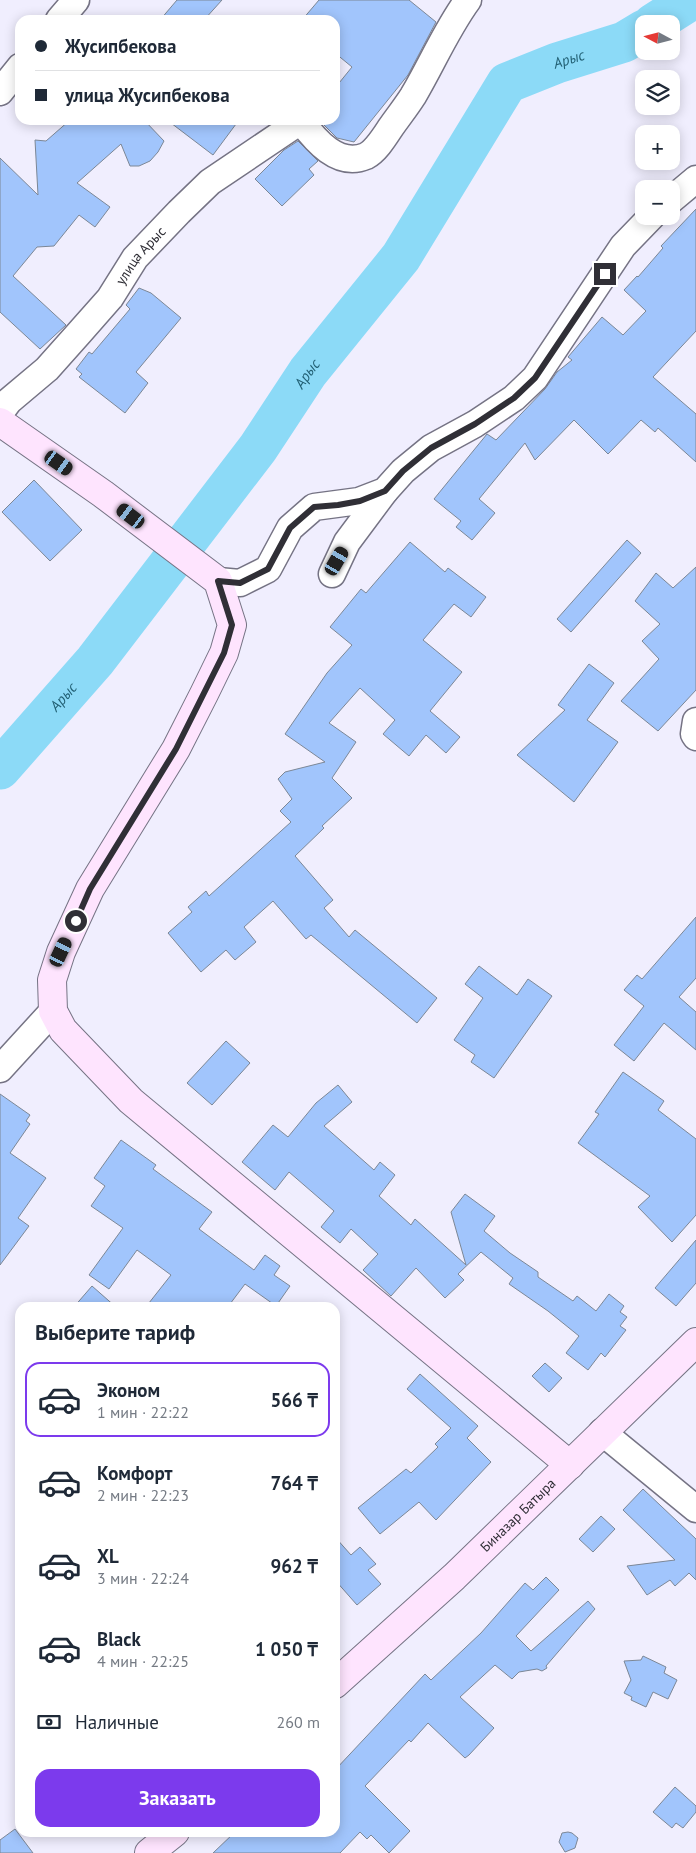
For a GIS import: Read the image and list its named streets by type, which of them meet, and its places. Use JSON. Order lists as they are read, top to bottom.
{
  "streets": {
    "street": ["улица Арыс", "Биназар Батыра"]
  },
  "water": ["Арыс"],
  "north": "left",
  "page": {
    "map_buttons": ["+", "−"],
    "banner": ["Жусипбекова", "улица Жусипбекова"],
    "heading": "Выберите тариф",
    "list": [
      {
        "name": "Эконом",
        "note": "1 мин · 22:22",
        "value": "566 ₸"
      },
      {
        "name": "Комфорт",
        "note": "2 мин · 22:23",
        "value": "764 ₸"
      },
      {
        "name": "XL",
        "note": "3 мин · 22:24",
        "value": "962 ₸"
      },
      {
        "name": "Black",
        "note": "4 мин · 22:25",
        "value": "1 050 ₸"
      }
    ],
    "pay": ["Наличные", "260 m"],
    "buttons": "Заказать"
  }
}
